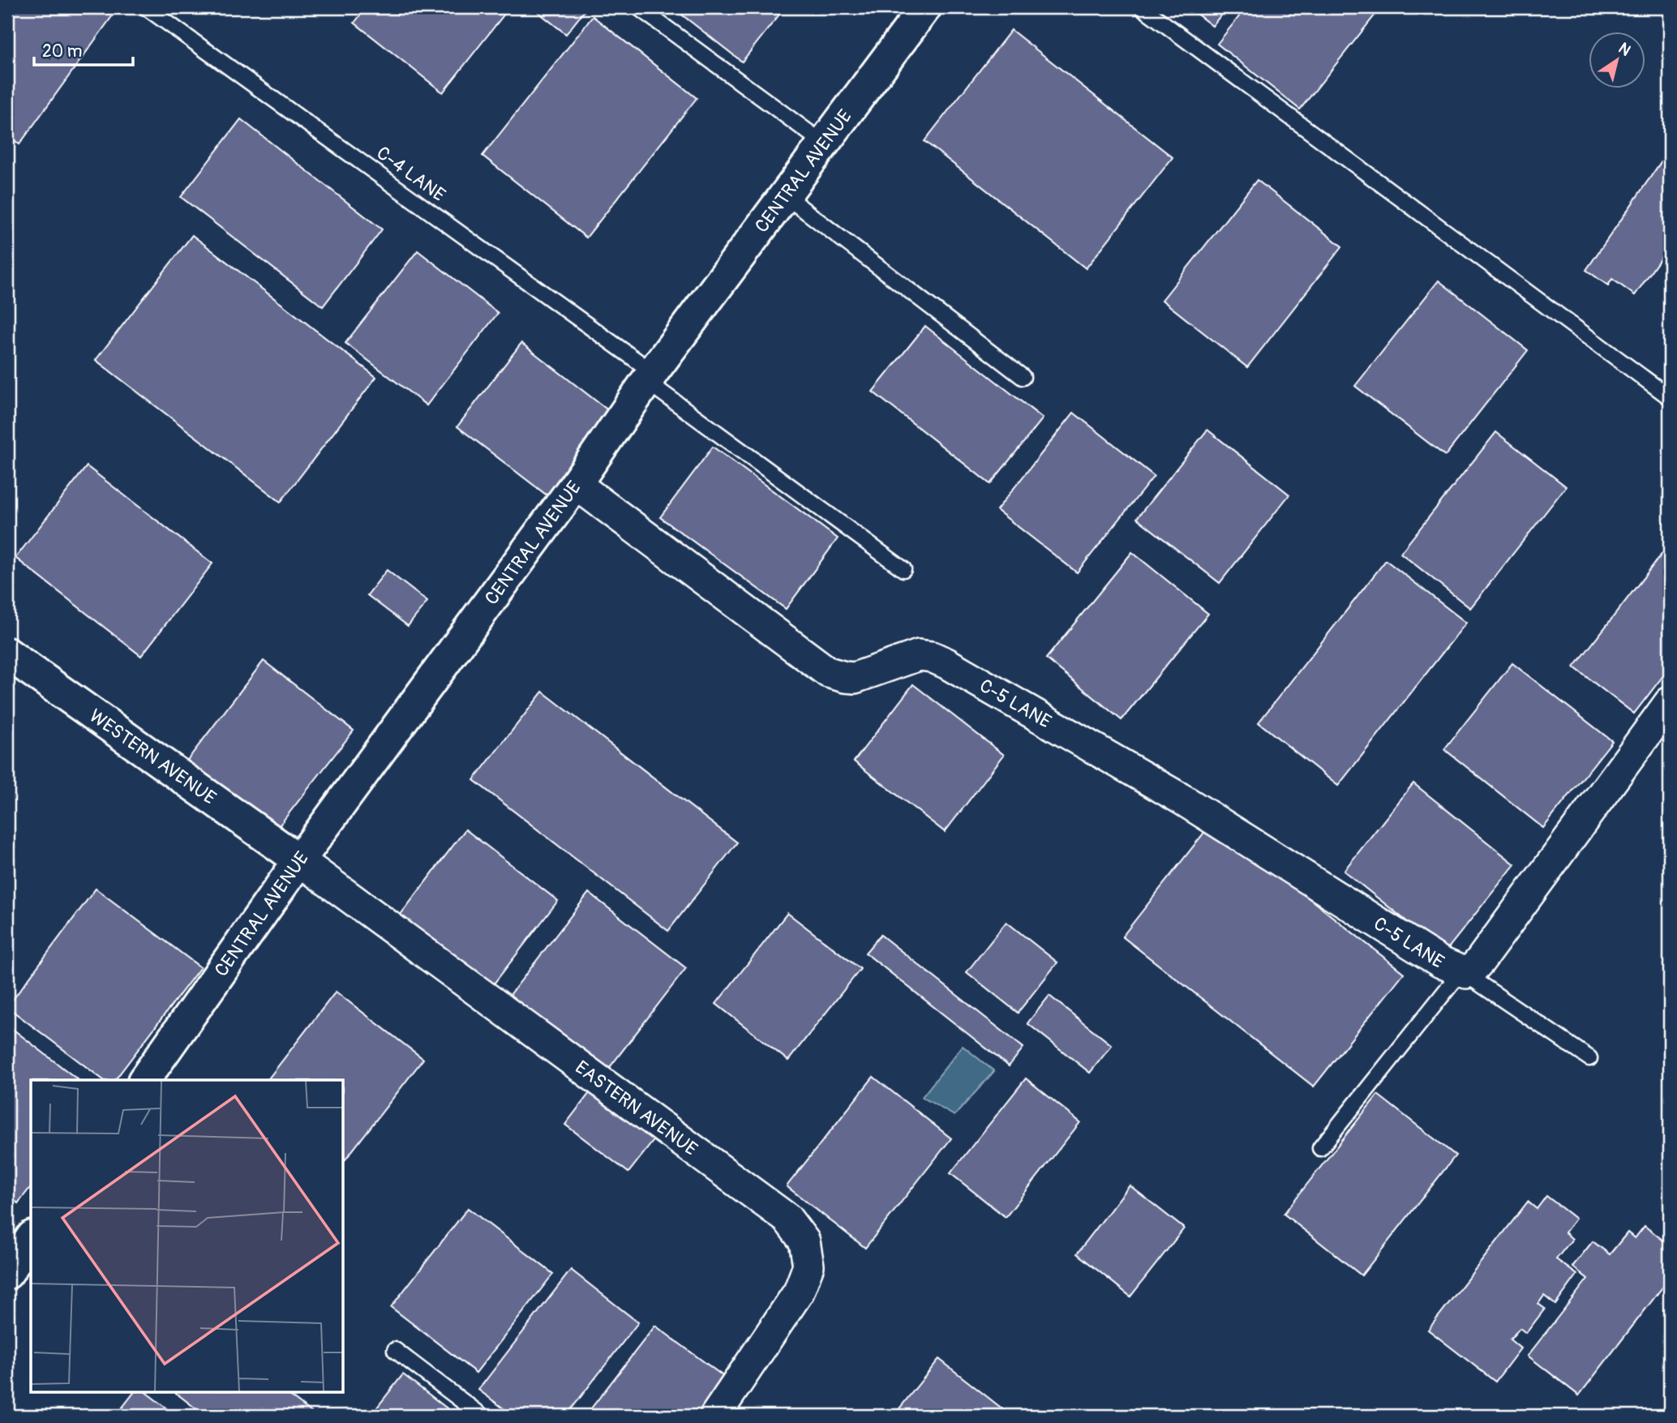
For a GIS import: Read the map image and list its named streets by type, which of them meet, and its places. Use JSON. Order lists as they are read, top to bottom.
{
  "streets": {
    "street": [
      "CENTRAL AVENUE",
      "C-5 LANE",
      "WESTERN AVENUE",
      "EASTERN AVENUE"
    ],
    "lane": ["C-4 LANE"]
  },
  "crossings": [
    ["CENTRAL AVENUE", "C-4 LANE"],
    ["CENTRAL AVENUE", "C-5 LANE"],
    ["CENTRAL AVENUE", "WESTERN AVENUE"],
    ["CENTRAL AVENUE", "EASTERN AVENUE"],
    ["WESTERN AVENUE", "EASTERN AVENUE"]
  ],
  "scale_bar": "20 m",
  "north": "top right"
}
